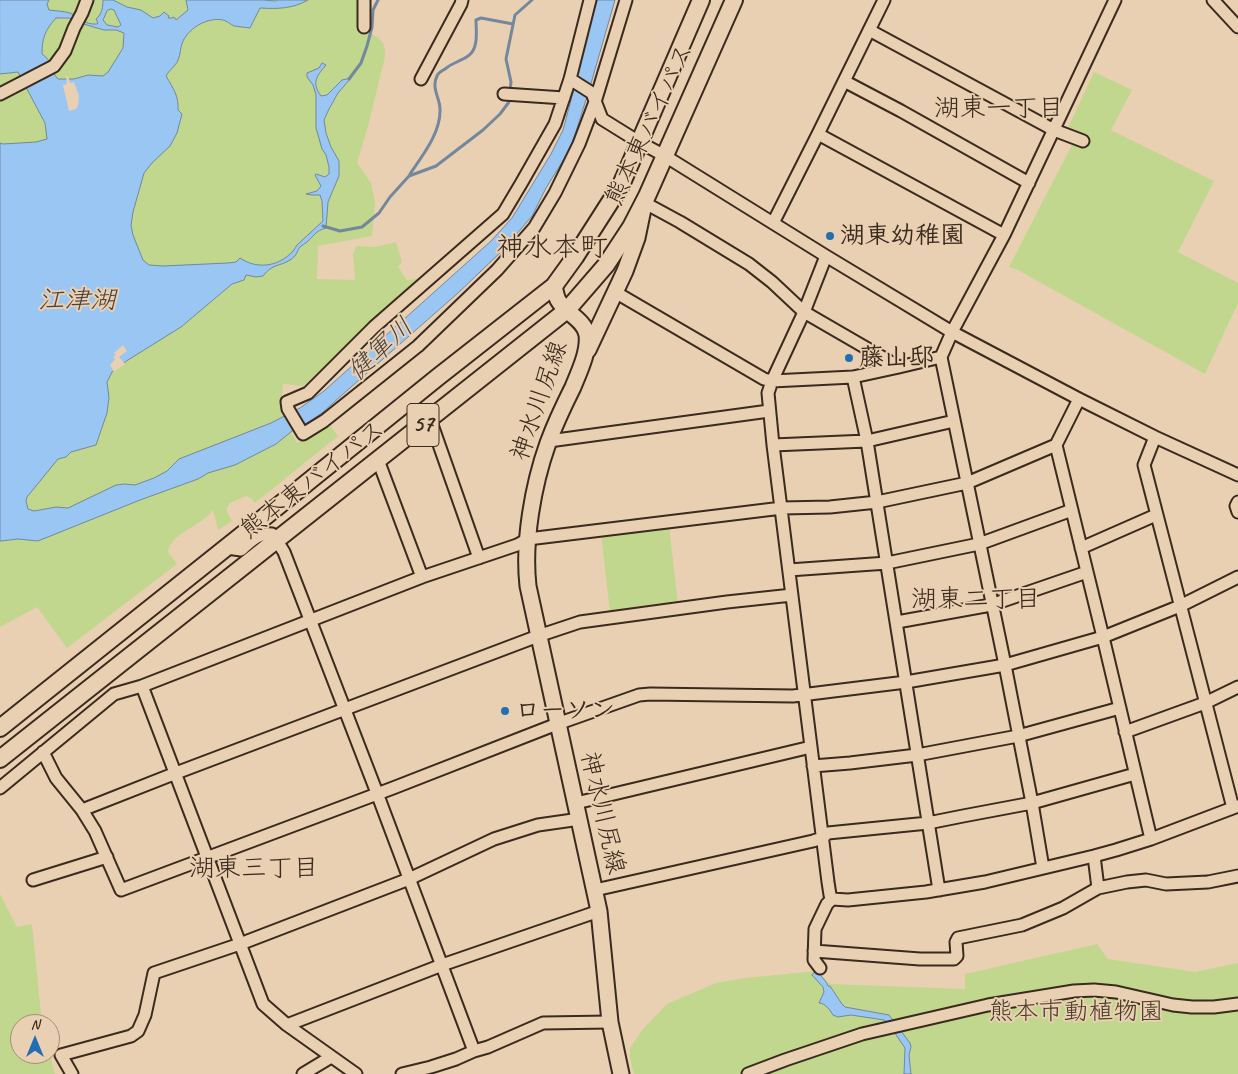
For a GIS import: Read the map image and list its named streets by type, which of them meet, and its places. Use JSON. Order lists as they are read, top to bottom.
{
  "streets": {
    "highway": ["熊本東バイパス", "57"],
    "main road": ["神水川尻線"]
  },
  "crossings": [
    ["熊本東バイパス", "神水川尻線"]
  ],
  "districts": [
    "湖東一丁目",
    "神水本町",
    "湖東二丁目",
    "湖東三丁目"
  ],
  "water": ["江津湖", "健軍川"],
  "parks": ["熊本市動植物園"],
  "places": ["湖東幼稚園", "藤山邸", "ローソン"],
  "north": "top"
}
